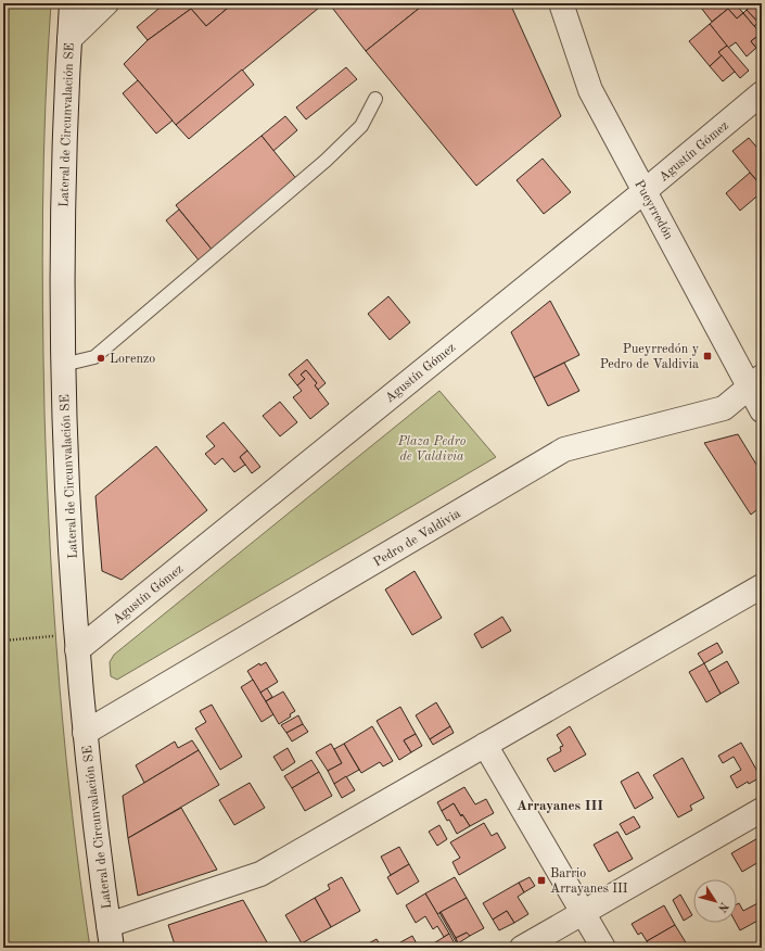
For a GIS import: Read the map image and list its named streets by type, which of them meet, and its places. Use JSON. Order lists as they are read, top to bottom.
{
  "streets": {
    "street": [
      "Lateral de Circunvalación SE",
      "Agustín Gómez",
      "Pueyrredón",
      "Pedro de Valdivia"
    ]
  },
  "crossings": [
    ["Lateral de Circunvalación SE", "Agustín Gómez"],
    ["Lateral de Circunvalación SE", "Pedro de Valdivia"],
    ["Agustín Gómez", "Pueyrredón"],
    ["Pueyrredón", "Pedro de Valdivia"]
  ],
  "districts": ["Arrayanes III"],
  "parks": ["Plaza Pedro de Valdivia"],
  "places": {
    "transit": ["Pueyrredón y Pedro de Valdivia", "Barrio Arrayanes III"],
    "other": ["Lorenzo"]
  },
  "north": "bottom right"
}
